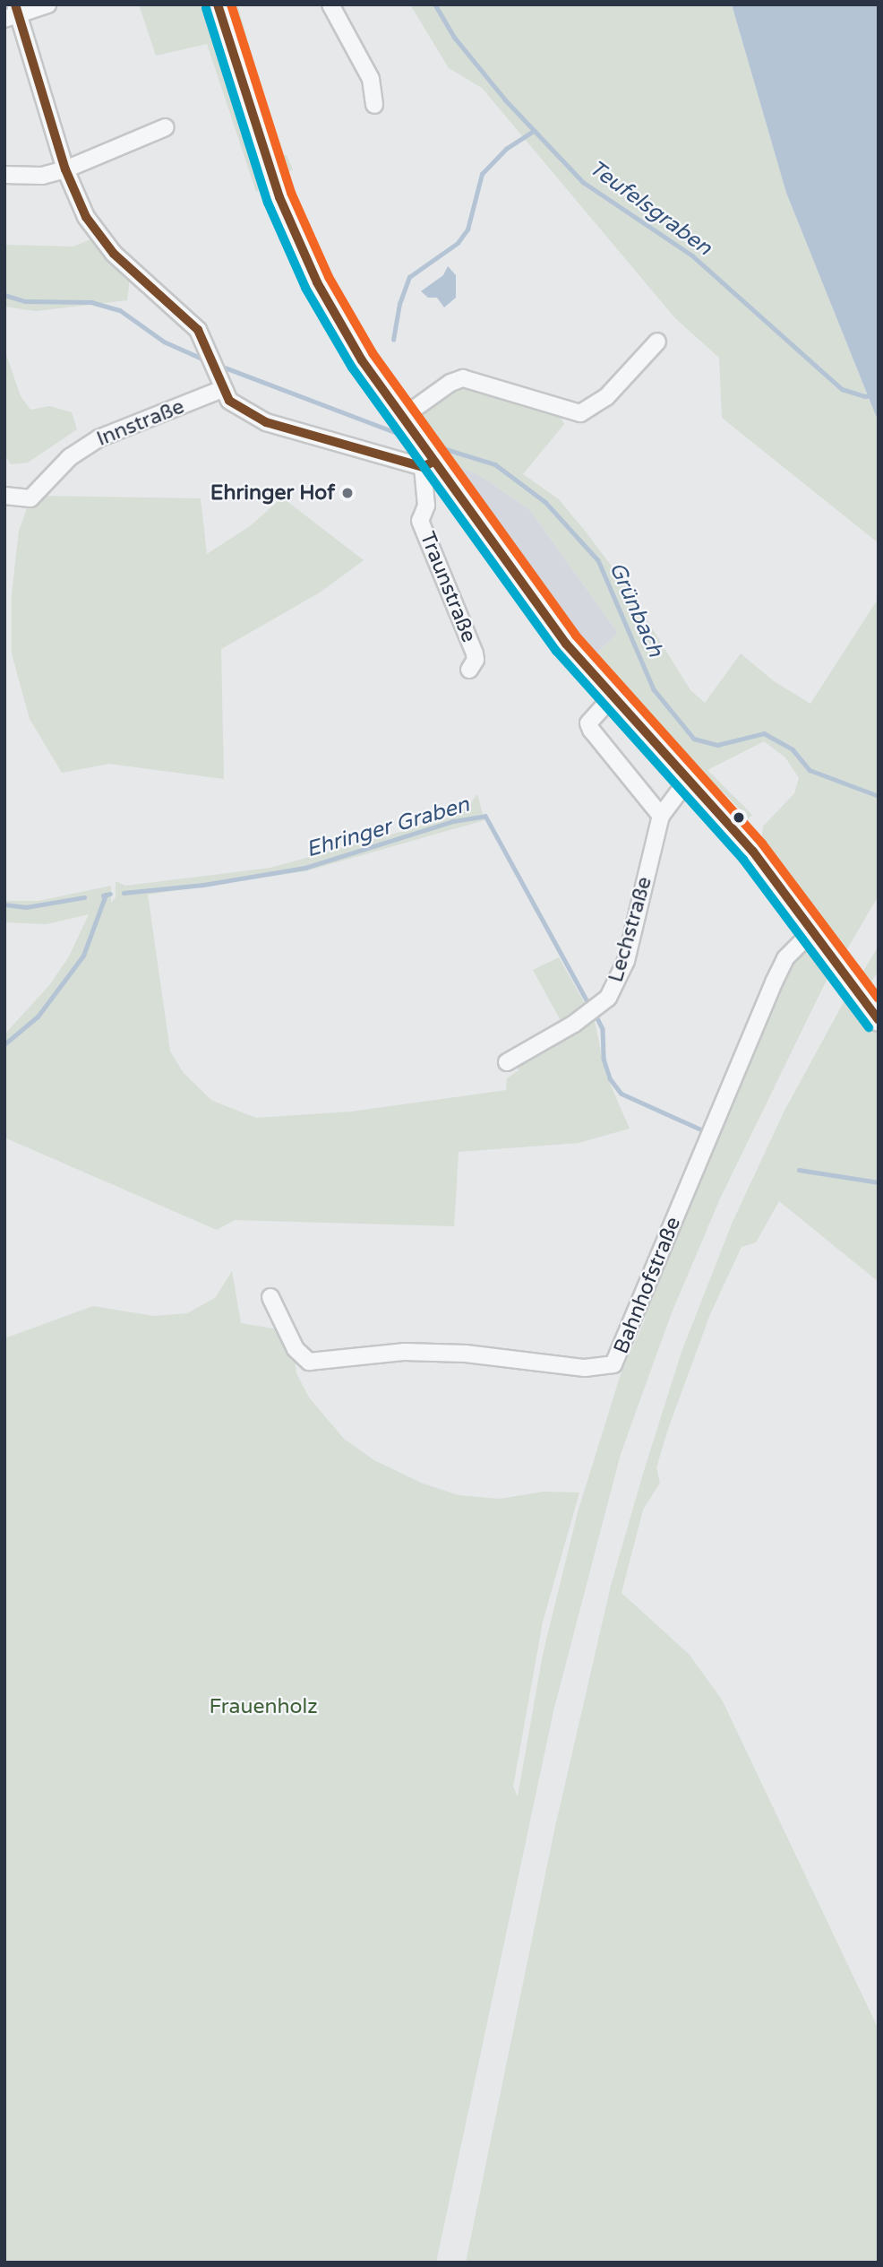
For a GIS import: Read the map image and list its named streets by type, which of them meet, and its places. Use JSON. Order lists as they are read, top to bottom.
{
  "streets": {
    "street": [
      "Innstraße",
      "Traunstraße",
      "Lechstraße",
      "Bahnhofstraße"
    ]
  },
  "water": ["Teufelsgraben", "Grünbach", "Ehringer Graben"],
  "parks": ["Frauenholz"],
  "places": ["Ehringer Hof"]
}
